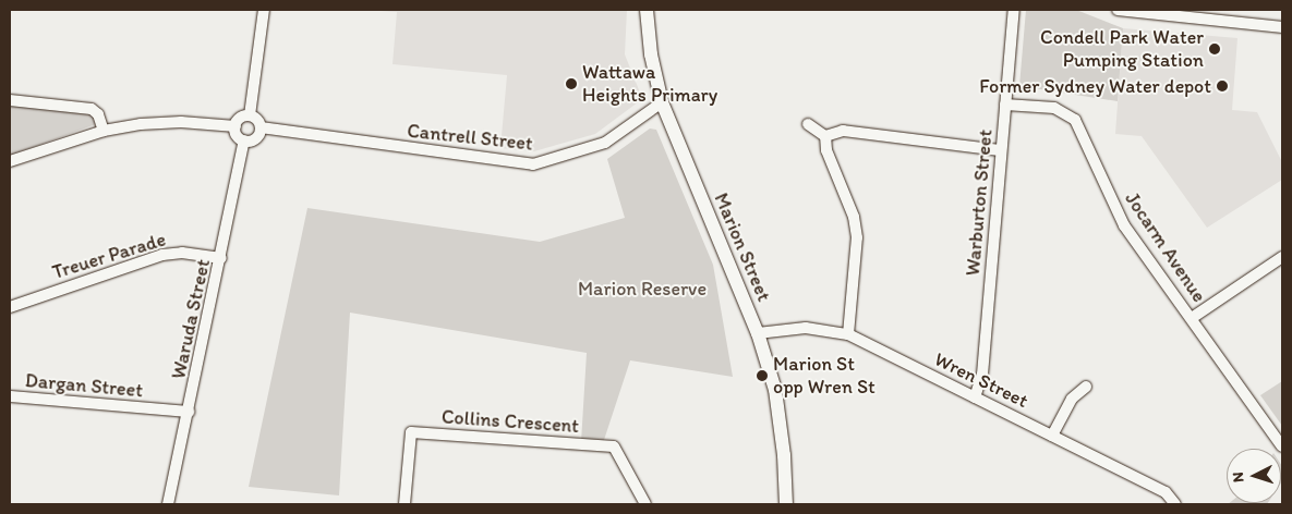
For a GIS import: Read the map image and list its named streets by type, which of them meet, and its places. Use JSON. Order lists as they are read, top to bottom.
{
  "streets": {
    "main road": ["Marion Street"],
    "street": [
      "Cantrell Street",
      "Warburton Street",
      "Jocarm Avenue",
      "Treuer Parade",
      "Waruda Street",
      "Wren Street",
      "Dargan Street",
      "Collins Crescent"
    ]
  },
  "crossings": [
    ["Cantrell Street", "Marion Street"],
    ["Cantrell Street", "Waruda Street"],
    ["Warburton Street", "Jocarm Avenue"],
    ["Warburton Street", "Wren Street"],
    ["Marion Street", "Wren Street"],
    ["Treuer Parade", "Waruda Street"],
    ["Waruda Street", "Dargan Street"]
  ],
  "parks": ["Marion Reserve"],
  "places": [
    "Condell Park Water Pumping Station",
    "Wattawa Heights Primary",
    "Former Sydney Water depot",
    "Marion St opp Wren St"
  ],
  "north": "left"
}
